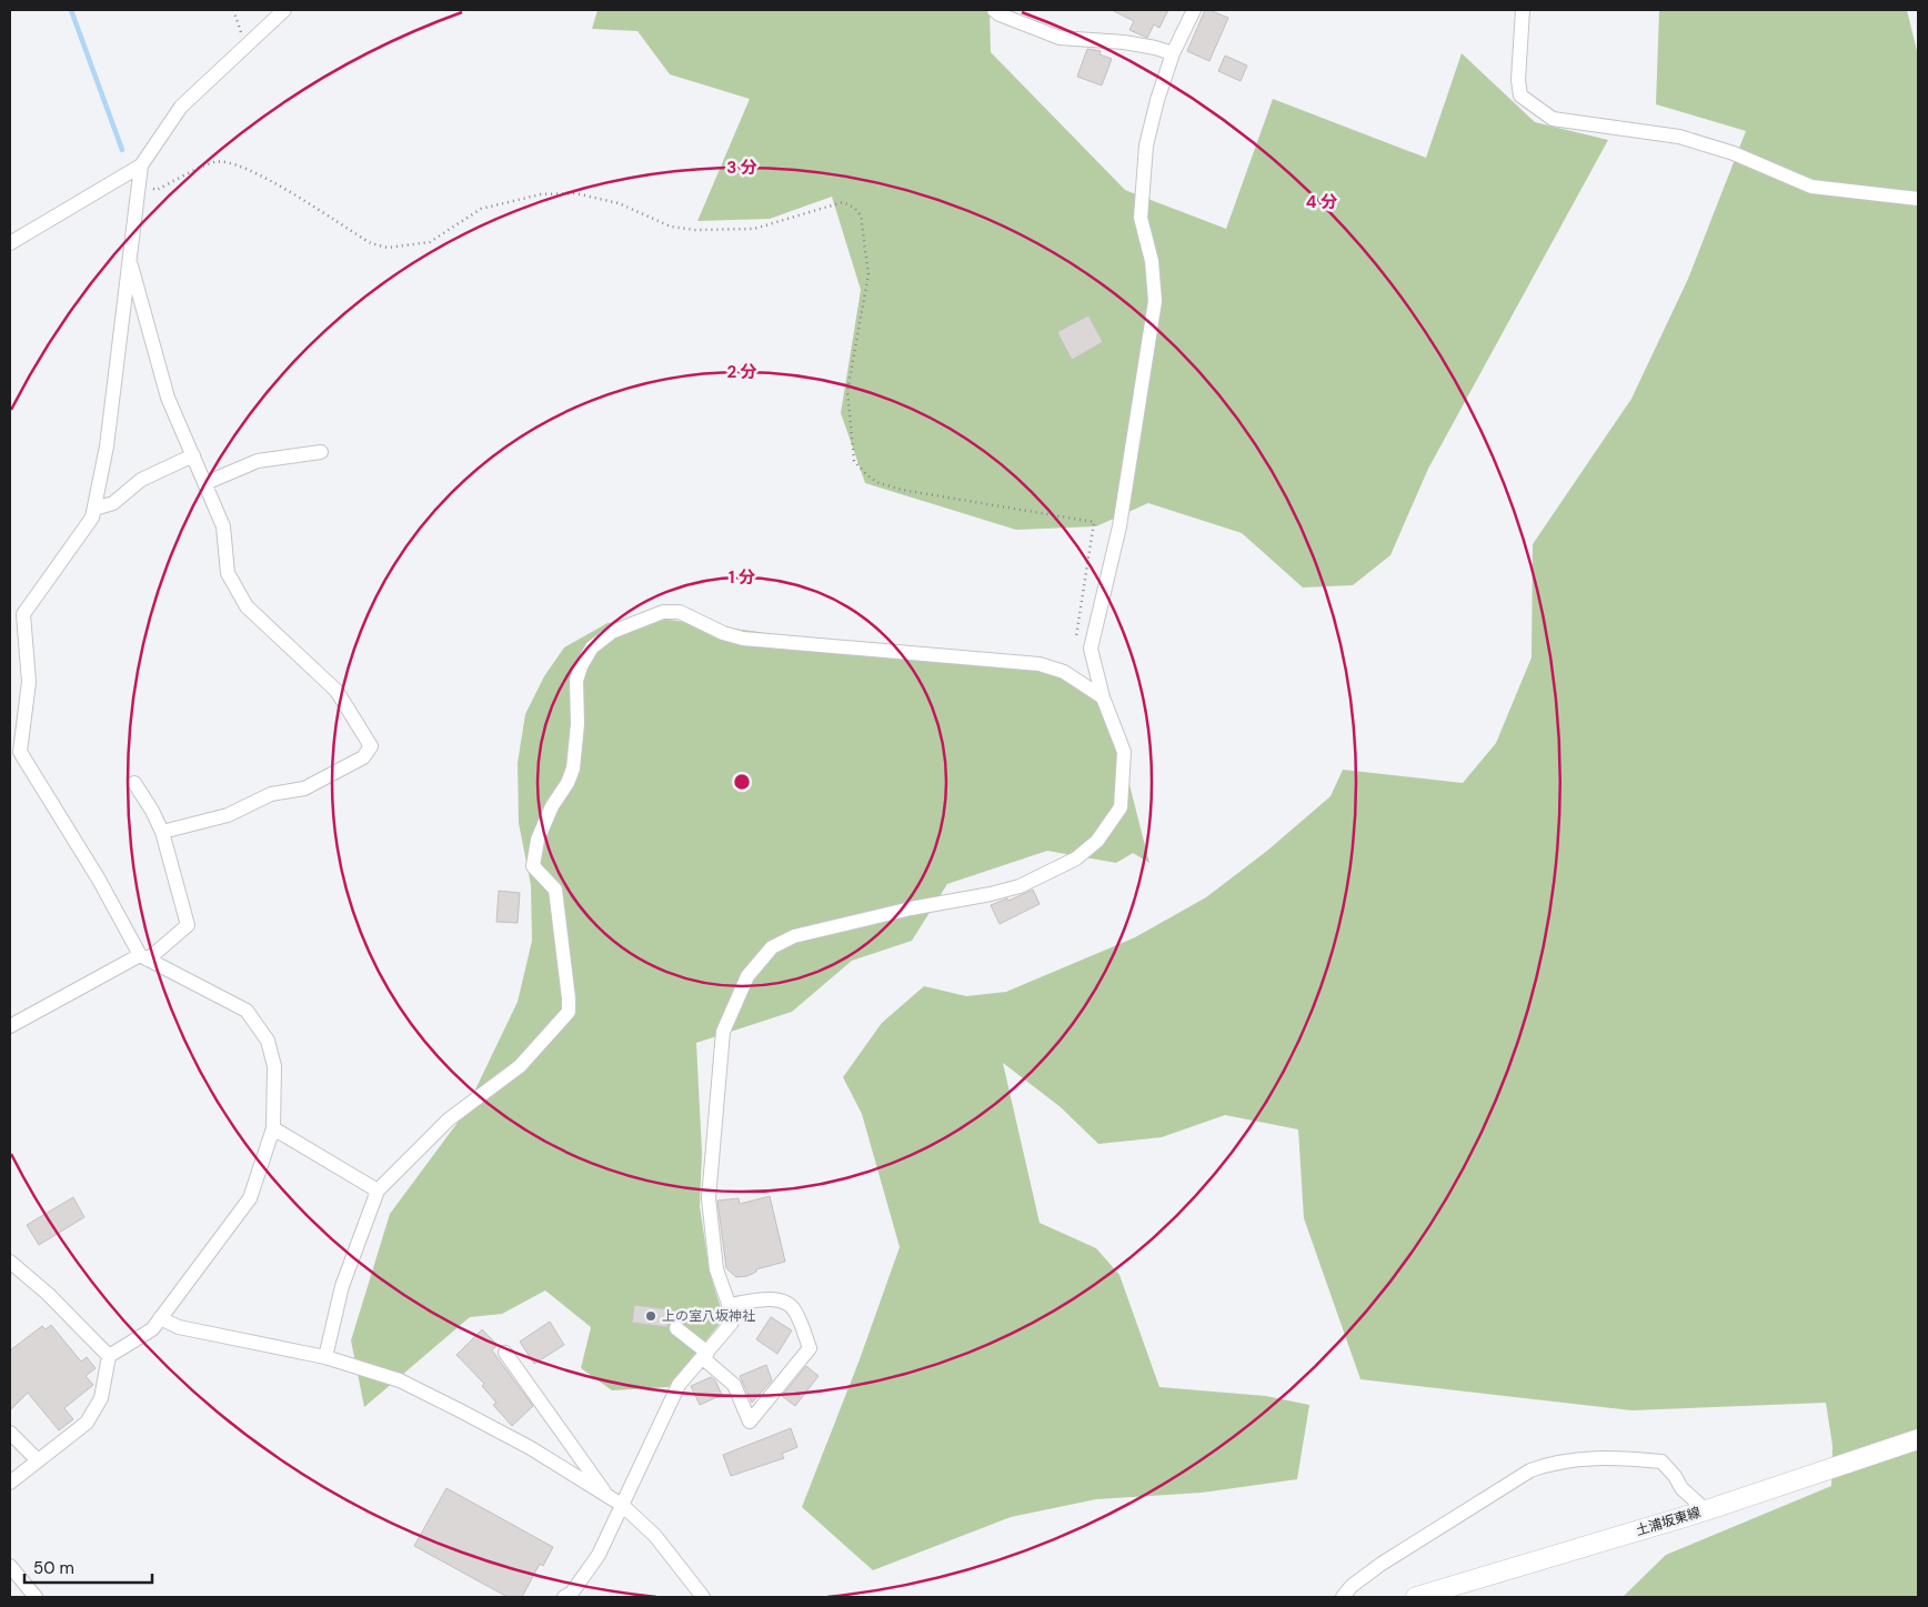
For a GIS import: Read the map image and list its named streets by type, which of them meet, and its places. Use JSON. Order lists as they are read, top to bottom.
{
  "streets": {
    "main road": ["土浦坂東線"]
  },
  "places": ["上の室八坂神社"],
  "scale_bar": "50 m",
  "rings": [
    "3 分",
    "4 分",
    "2 分",
    "1 分"
  ]
}
